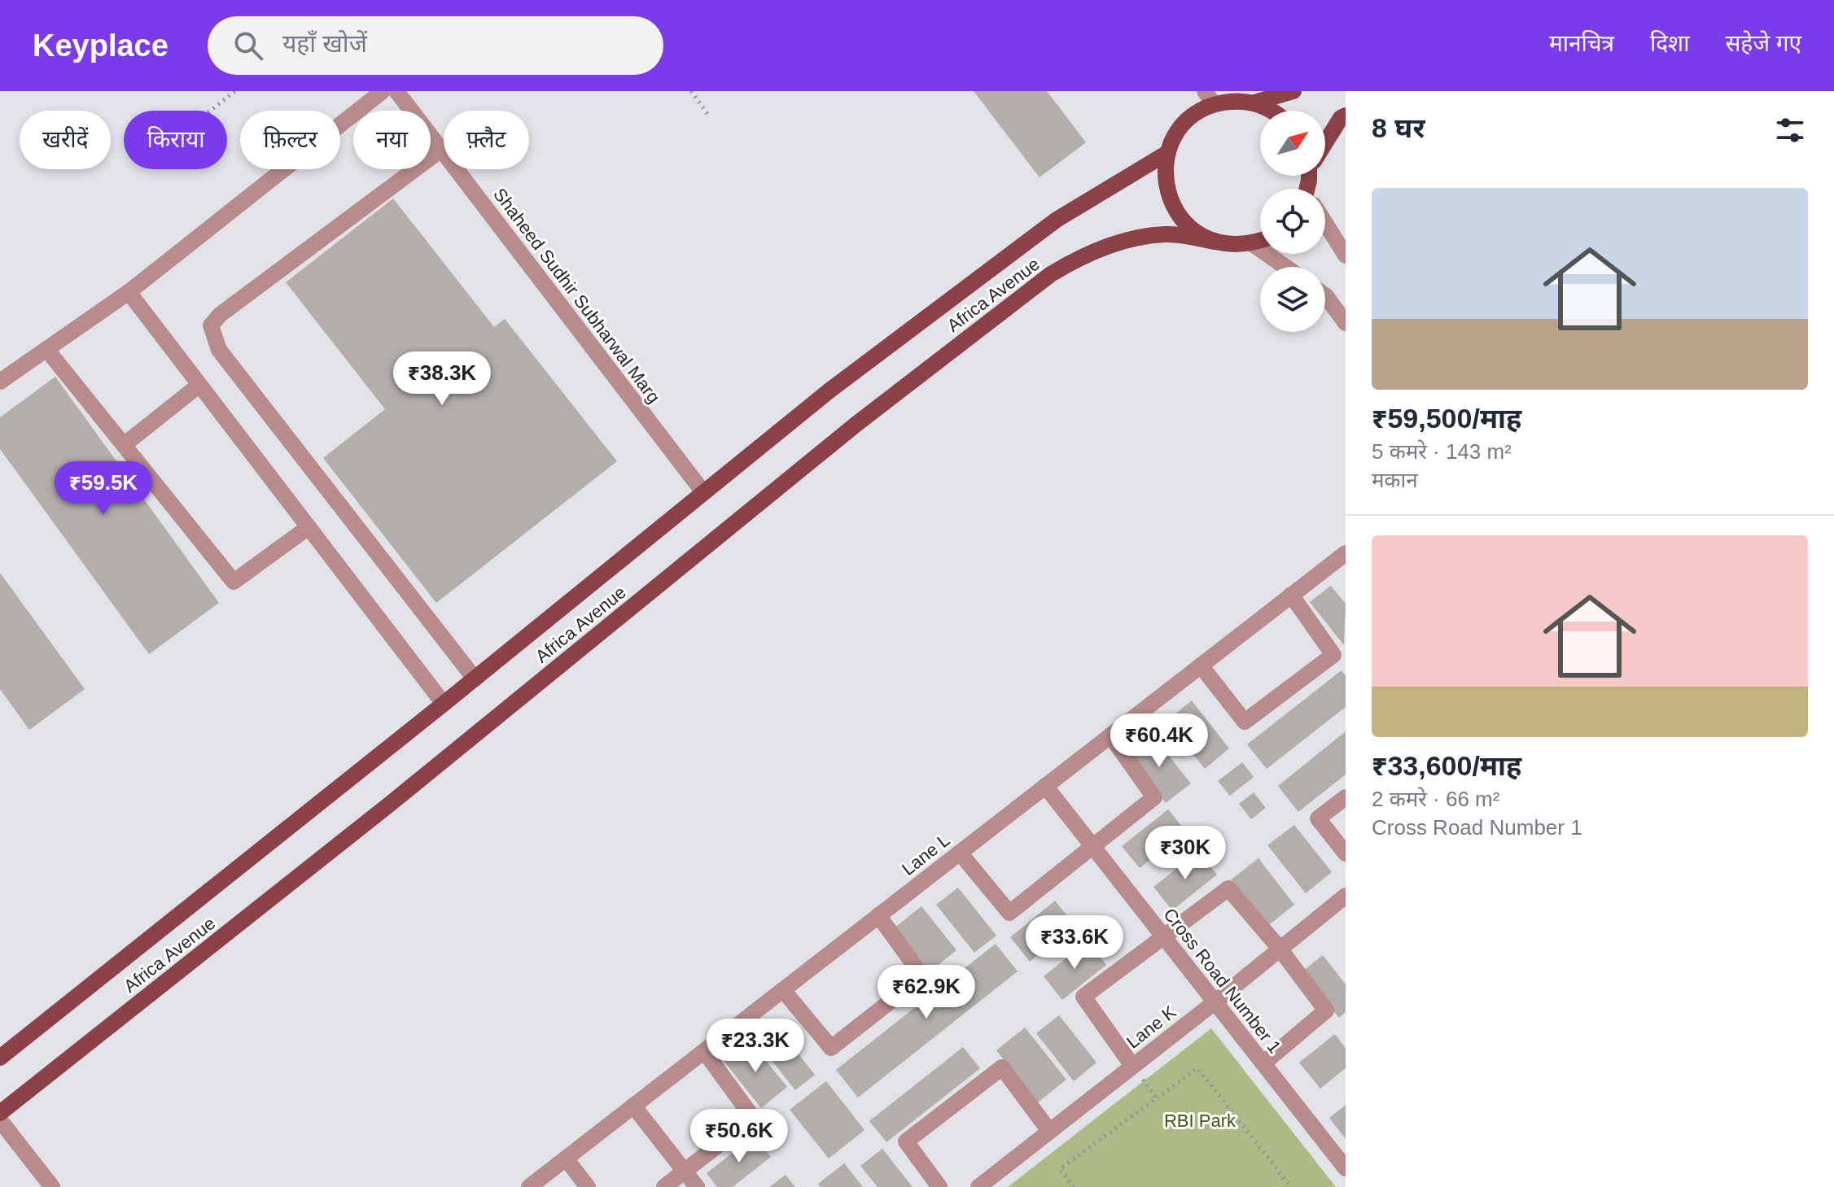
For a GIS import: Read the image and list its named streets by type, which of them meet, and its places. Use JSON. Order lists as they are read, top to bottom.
{
  "streets": {
    "main road": ["Africa Avenue"],
    "street": [
      "Shaheed Sudhir Subharwal Marg",
      "Lane L",
      "Cross Road Number 1",
      "Lane K"
    ]
  },
  "crossings": [
    ["Africa Avenue", "Shaheed Sudhir Subharwal Marg"],
    ["Lane L", "Cross Road Number 1"],
    ["Cross Road Number 1", "Lane K"]
  ],
  "parks": ["RBI Park"],
  "north": "top right",
  "page": {
    "header": "Keyplace",
    "search": "यहाँ खोजें",
    "nav": ["मानचित्र", "दिशा", "सहेजे गए"],
    "heading": "8 घर",
    "chip": [
      "खरीदें",
      "किराया",
      "फ़िल्टर",
      "नया",
      "फ़्लैट"
    ],
    "list": [
      {
        "name": "₹59,500/माह",
        "note": "5 कमरे · 143 m² · मकान"
      },
      {
        "name": "₹33,600/माह",
        "note": "2 कमरे · 66 m² · Cross Road Number 1"
      }
    ],
    "price": [
      "₹38.3K",
      "₹59.5K",
      "₹60.4K",
      "₹30K",
      "₹33.6K",
      "₹62.9K",
      "₹23.3K",
      "₹50.6K"
    ]
  }
}
